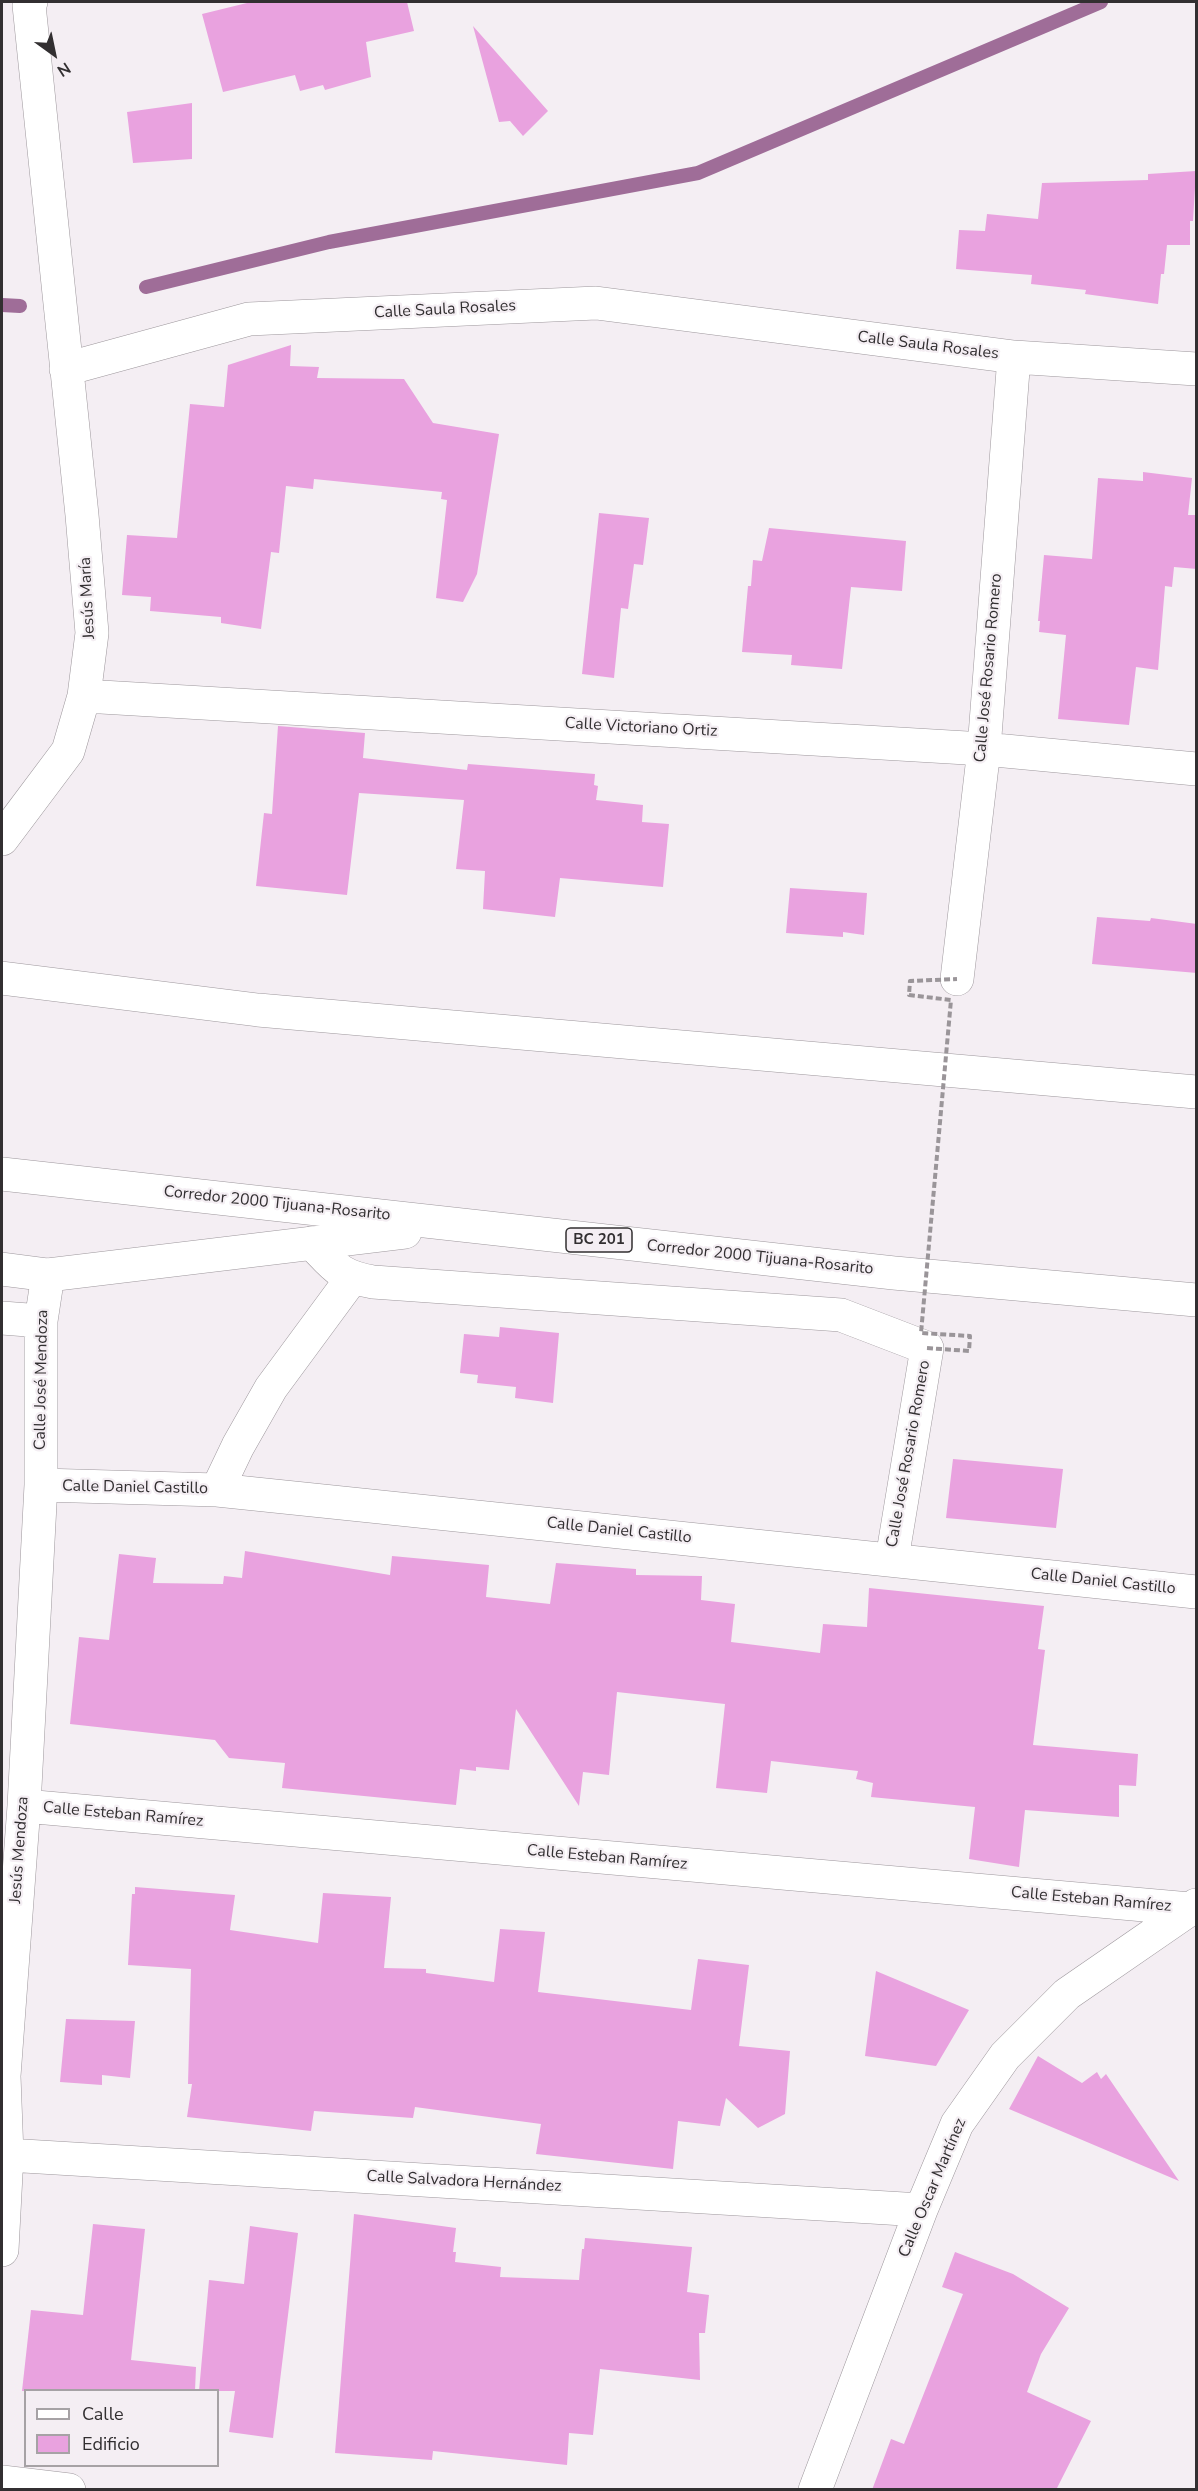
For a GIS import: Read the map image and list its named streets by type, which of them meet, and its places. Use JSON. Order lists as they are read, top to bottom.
{
  "streets": {
    "main road": [
      "Calle Saula Rosales",
      "Jesús María",
      "Calle José Rosario Romero",
      "Calle Victoriano Ortiz",
      "Corredor 2000 Tijuana-Rosarito",
      "BC 201",
      "Calle José Mendoza",
      "Calle Daniel Castillo",
      "Calle Esteban Ramírez",
      "Jesús Mendoza",
      "Calle Salvadora Hernández",
      "Calle Oscar Martínez"
    ]
  },
  "crossings": [
    ["Calle Saula Rosales", "Jesús María"],
    ["Calle Saula Rosales", "Calle José Rosario Romero"],
    ["Jesús María", "Calle Victoriano Ortiz"],
    ["Calle José Rosario Romero", "Calle Victoriano Ortiz"],
    ["Calle José Rosario Romero", "Calle Daniel Castillo"],
    ["Calle José Mendoza", "Calle Daniel Castillo"],
    ["Calle José Mendoza", "Jesús Mendoza"],
    ["Calle Daniel Castillo", "Jesús Mendoza"],
    ["Calle Esteban Ramírez", "Jesús Mendoza"],
    ["Calle Esteban Ramírez", "Calle Oscar Martínez"],
    ["Jesús Mendoza", "Calle Salvadora Hernández"],
    ["Calle Salvadora Hernández", "Calle Oscar Martínez"]
  ],
  "legend": ["Calle", "Edificio"],
  "north": "bottom right"
}
